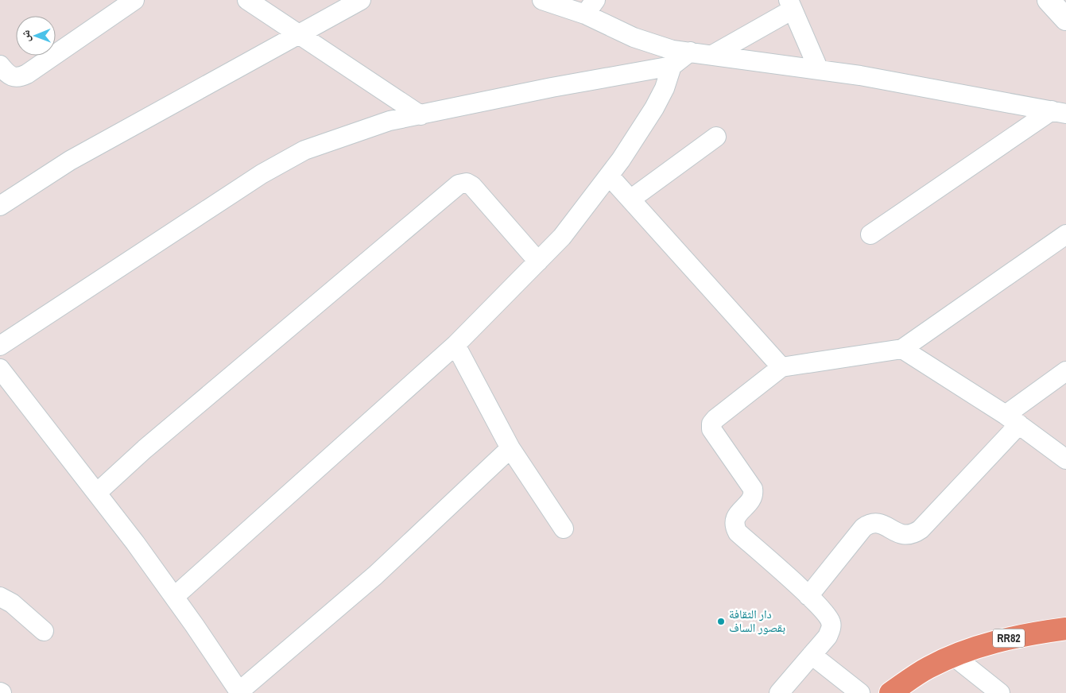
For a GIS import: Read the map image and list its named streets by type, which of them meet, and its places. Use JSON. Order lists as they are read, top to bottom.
{
  "streets": {
    "main road": ["RR82"]
  },
  "places": ["دار الثقافة بقصور الساف"],
  "north": "left"
}
